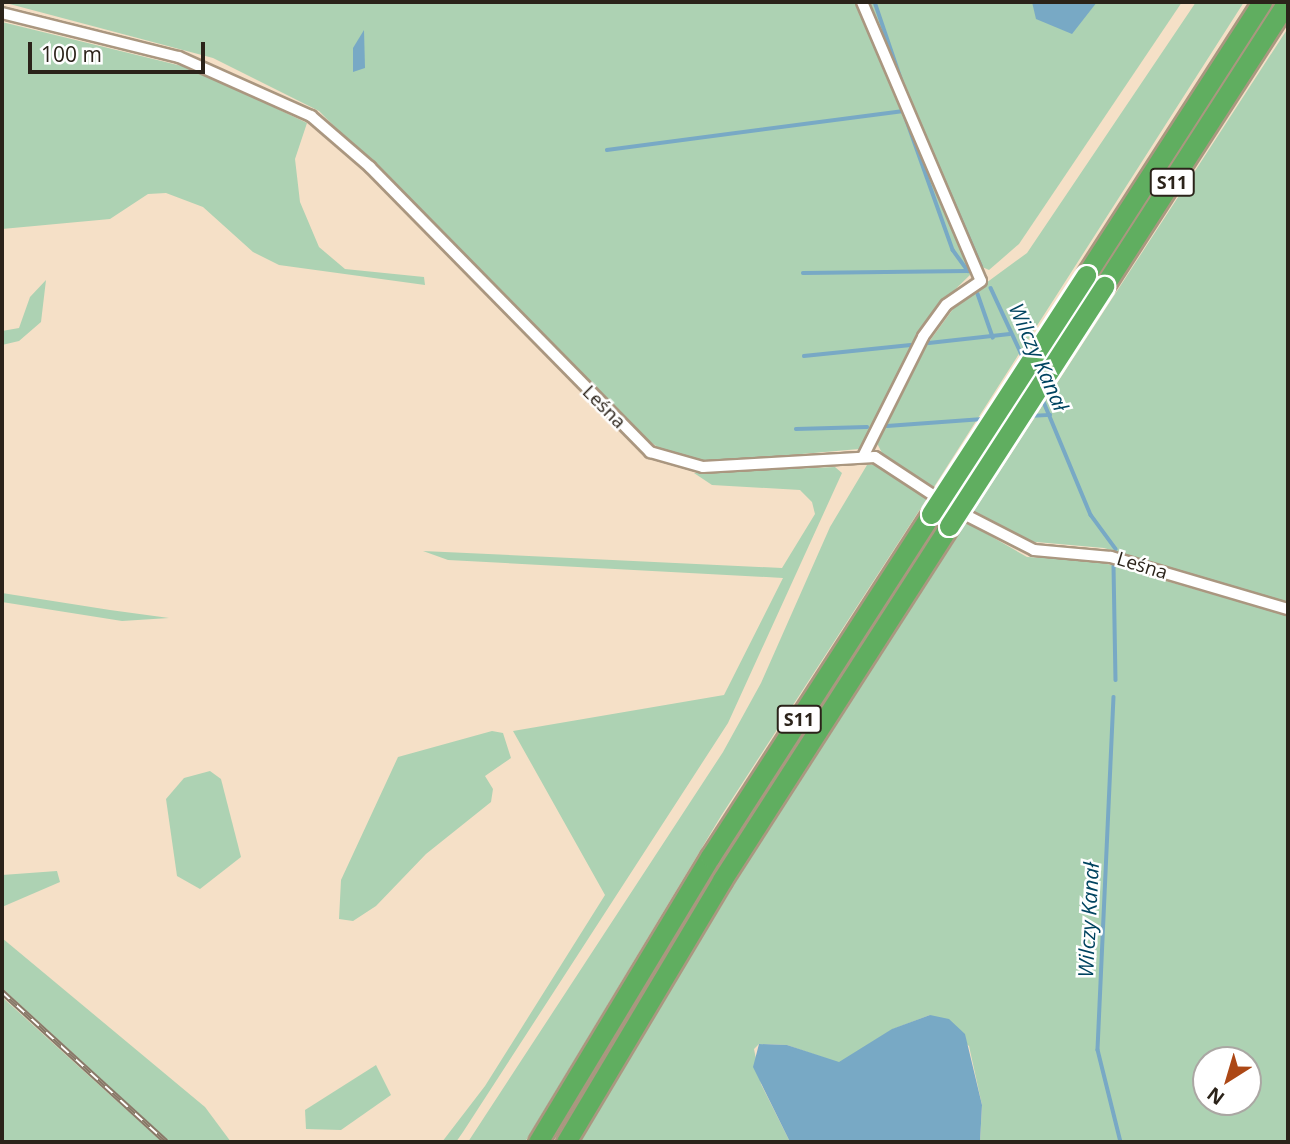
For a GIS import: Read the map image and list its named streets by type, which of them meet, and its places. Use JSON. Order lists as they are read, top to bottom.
{
  "streets": {
    "highway": ["S11"],
    "street": ["Leśna"]
  },
  "water": ["Wilczy Kanał"],
  "scale_bar": "100 m",
  "north": "bottom left"
}
